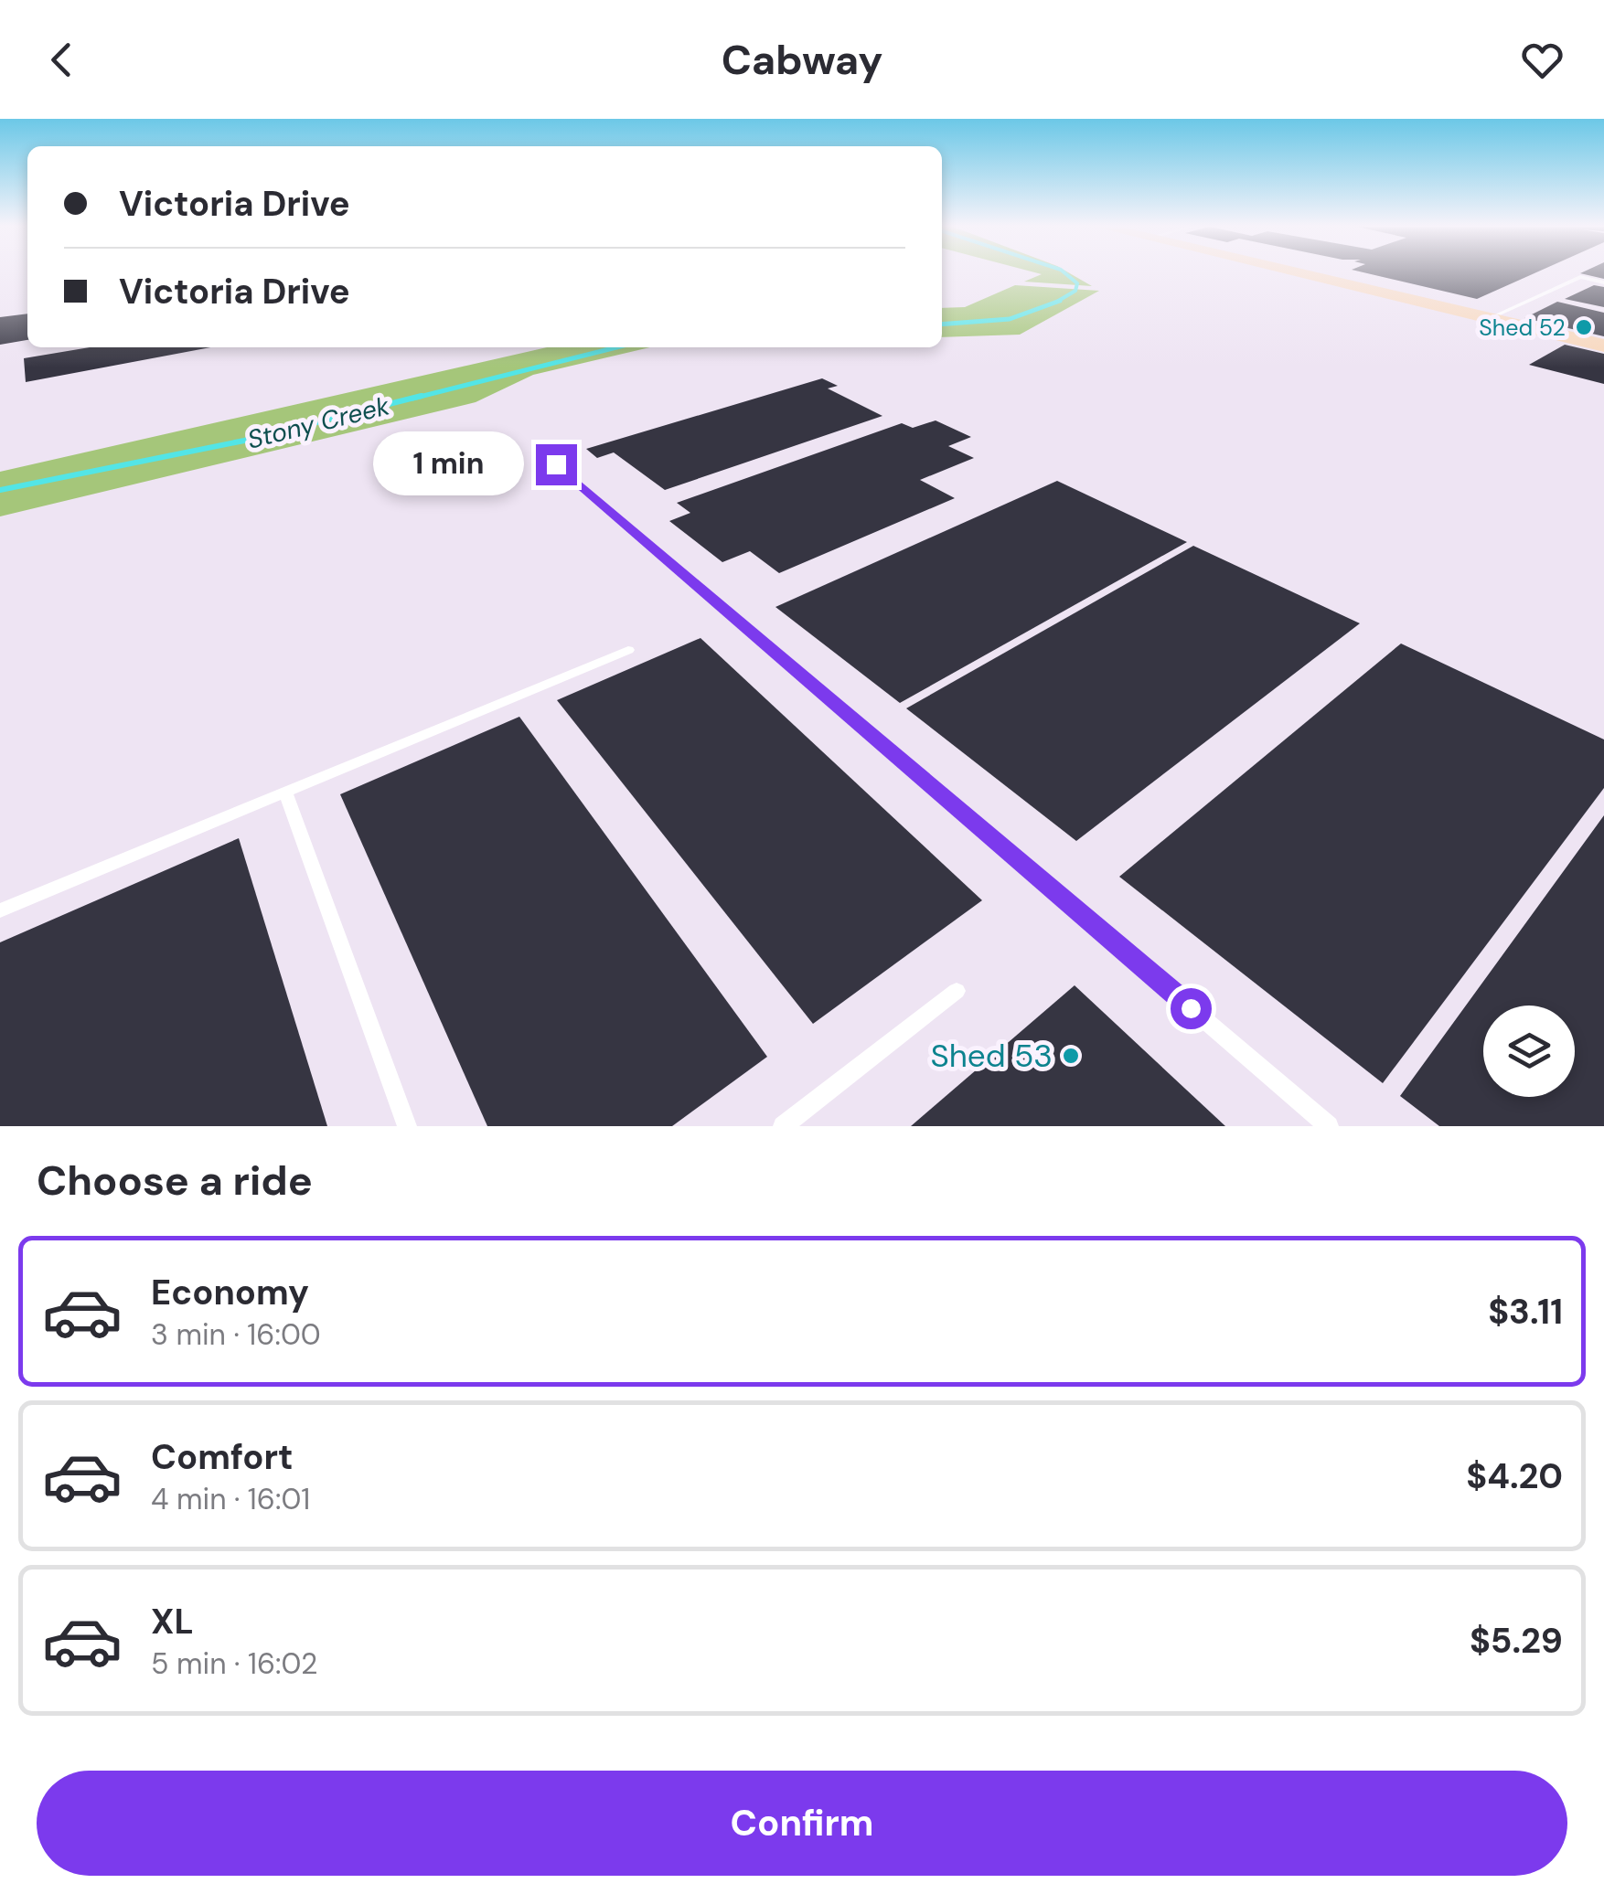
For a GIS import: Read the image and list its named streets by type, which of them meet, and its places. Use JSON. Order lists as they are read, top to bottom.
{
  "water": ["Stony Creek"],
  "places": ["Shed 52", "Shed 53"],
  "page": {
    "header": "Cabway",
    "banner": ["Victoria Drive", "Victoria Drive"],
    "bubble": "1 min",
    "heading": "Choose a ride",
    "list": [
      {
        "name": "Economy",
        "note": "3 min · 16:00",
        "value": "$3.11"
      },
      {
        "name": "Comfort",
        "note": "4 min · 16:01",
        "value": "$4.20"
      },
      {
        "name": "XL",
        "note": "5 min · 16:02",
        "value": "$5.29"
      }
    ],
    "buttons": "Confirm"
  }
}
